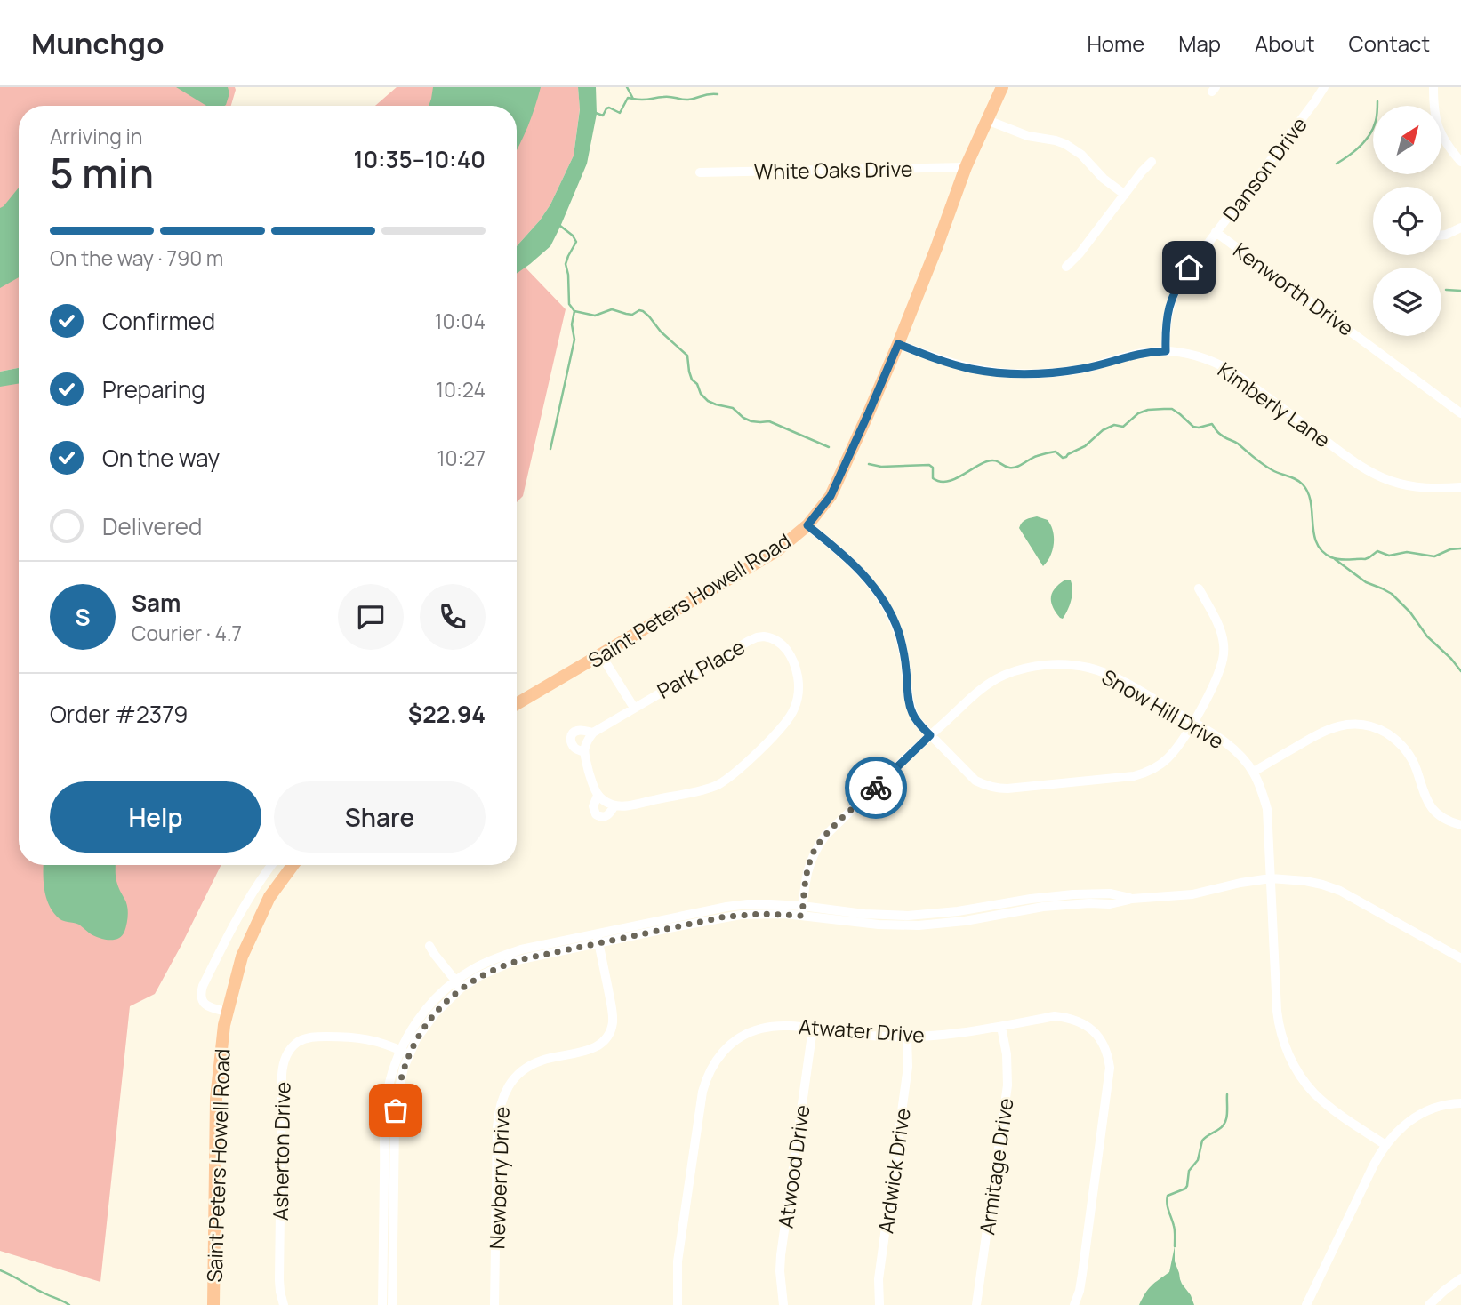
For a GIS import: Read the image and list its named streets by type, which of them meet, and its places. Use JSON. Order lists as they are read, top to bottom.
{
  "streets": {
    "main road": ["Saint Peters Howell Road"],
    "street": [
      "Danson Drive",
      "White Oaks Drive",
      "Kenworth Drive",
      "Kimberly Lane",
      "Park Place",
      "Snow Hill Drive",
      "Atwater Drive",
      "Asherton Drive",
      "Atwood Drive",
      "Armitage Drive",
      "Ardwick Drive",
      "Newberry Drive"
    ]
  },
  "crossings": [
    ["Danson Drive", "Kenworth Drive"],
    ["Danson Drive", "Kimberly Lane"],
    ["White Oaks Drive", "Saint Peters Howell Road"],
    ["Kimberly Lane", "Saint Peters Howell Road"],
    ["Saint Peters Howell Road", "Park Place"],
    ["Atwater Drive", "Atwood Drive"],
    ["Atwater Drive", "Armitage Drive"],
    ["Atwater Drive", "Ardwick Drive"]
  ],
  "north": "top right",
  "page": {
    "header": "Munchgo",
    "nav": [
      "Home",
      "Map",
      "About",
      "Contact"
    ],
    "heading": ["5 min", "Arriving in", "10:35–10:40"],
    "panel": [
      "Sam",
      "Courier · 4.7",
      "Order #2379",
      "$22.94"
    ],
    "bar": "On the way · 790 m",
    "list": [
      ["Confirmed", "10:04"],
      ["Preparing", "10:24"],
      ["On the way", "10:27"],
      "Delivered"
    ],
    "round": "S",
    "buttons": ["Help", "Share"]
  }
}
